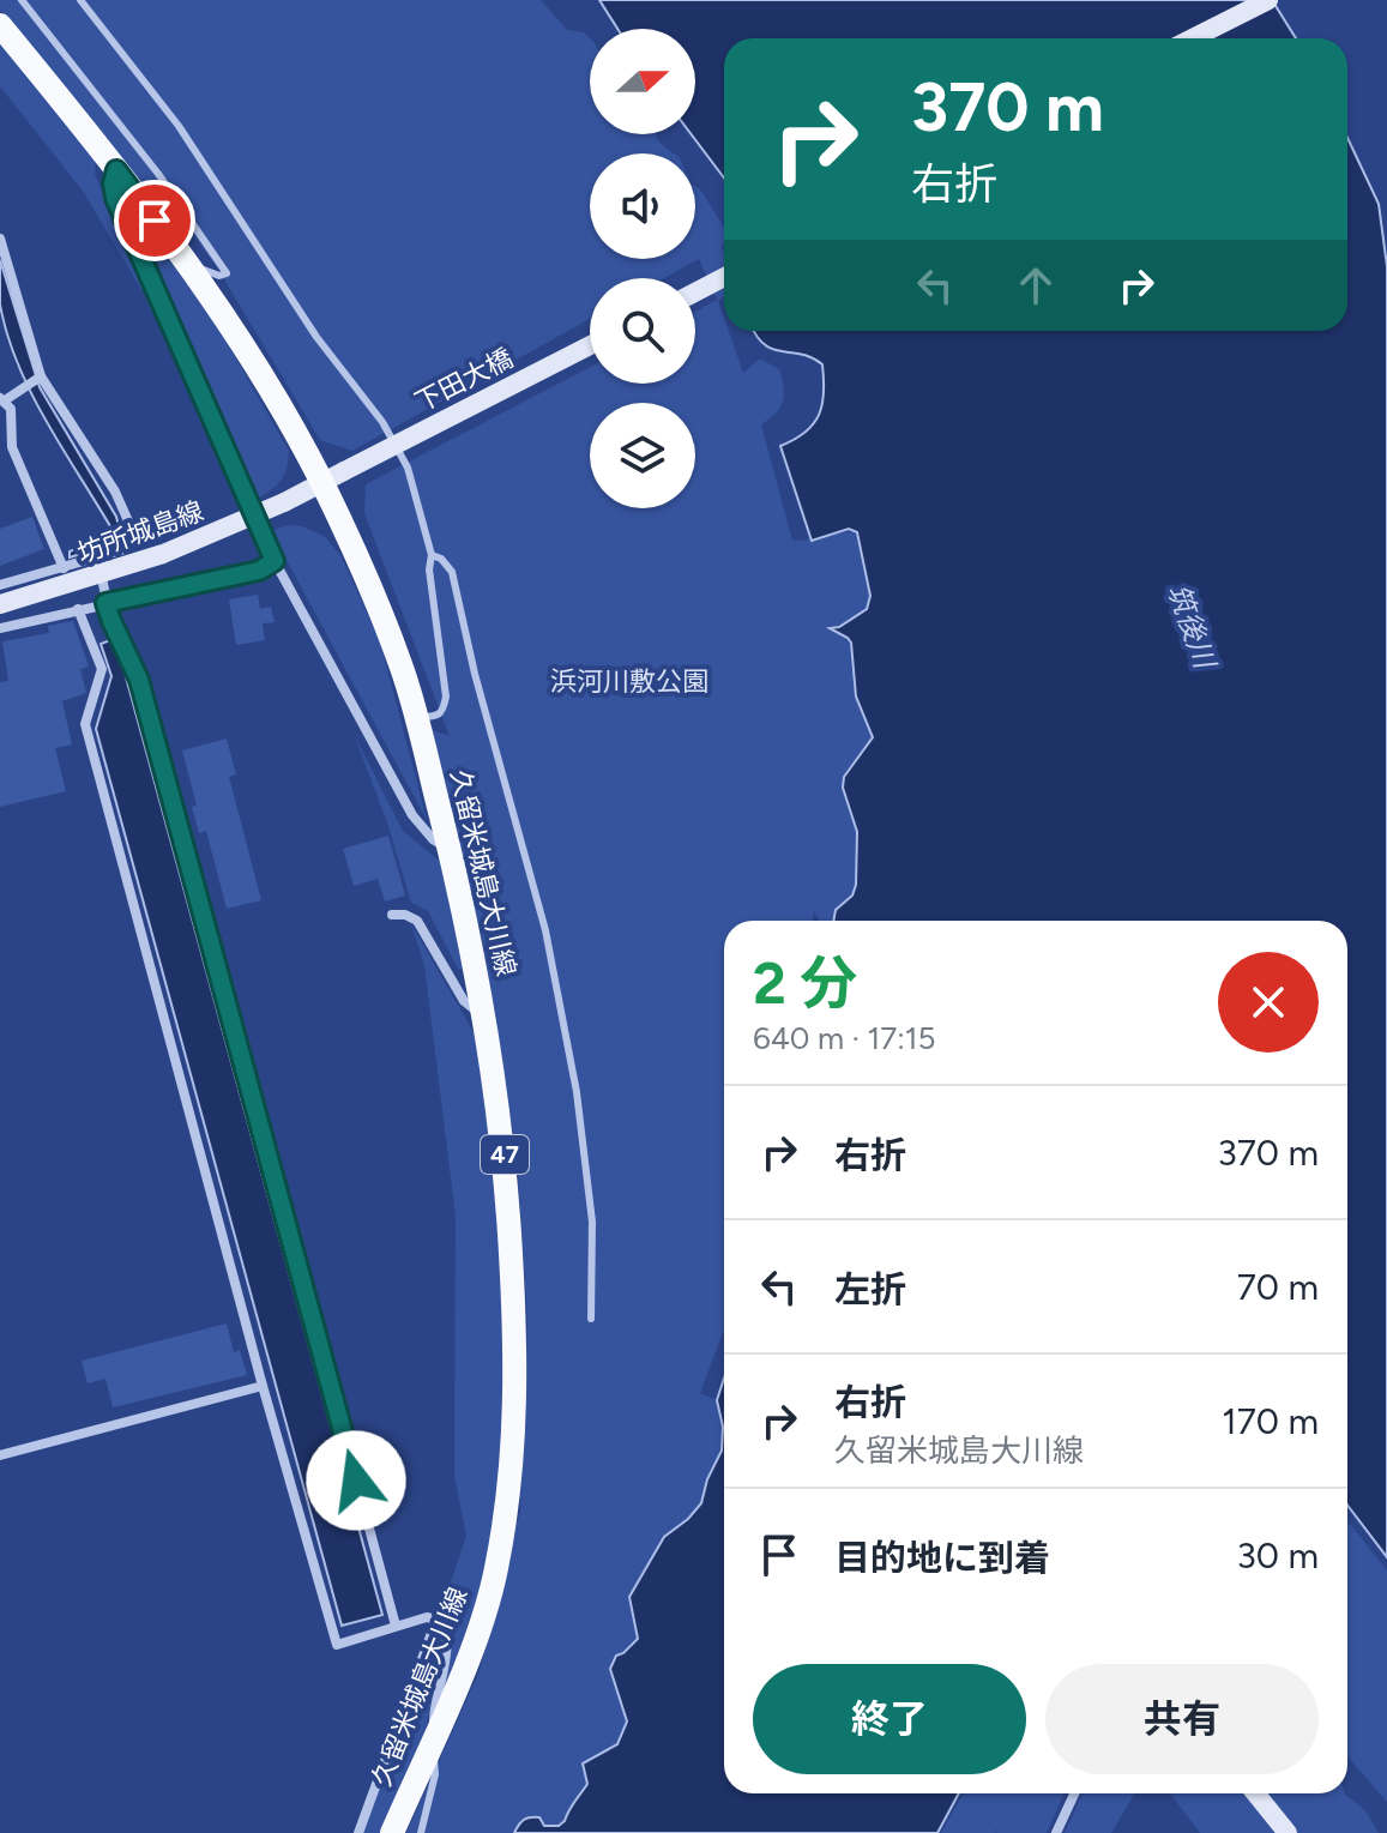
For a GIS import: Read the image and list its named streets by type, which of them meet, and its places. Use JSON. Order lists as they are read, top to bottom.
{
  "streets": {
    "main road": [
      "下田大橋",
      "坊所城島線",
      "久留米城島大川線",
      "47"
    ]
  },
  "crossings": [
    ["下田大橋", "坊所城島線"],
    ["坊所城島線", "久留米城島大川線"]
  ],
  "water": ["筑後川"],
  "parks": ["浜河川敷公園"],
  "north": "right",
  "page": {
    "turn": ["370 m", "右折"],
    "heading": ["2 分", "640 m · 17:15"],
    "list": [
      {
        "name": "右折",
        "value": "370 m"
      },
      {
        "name": "左折",
        "value": "70 m"
      },
      {
        "name": "右折",
        "note": "久留米城島大川線",
        "value": "170 m"
      },
      {
        "name": "目的地に到着",
        "value": "30 m"
      }
    ],
    "buttons": ["終了", "共有"]
  }
}
